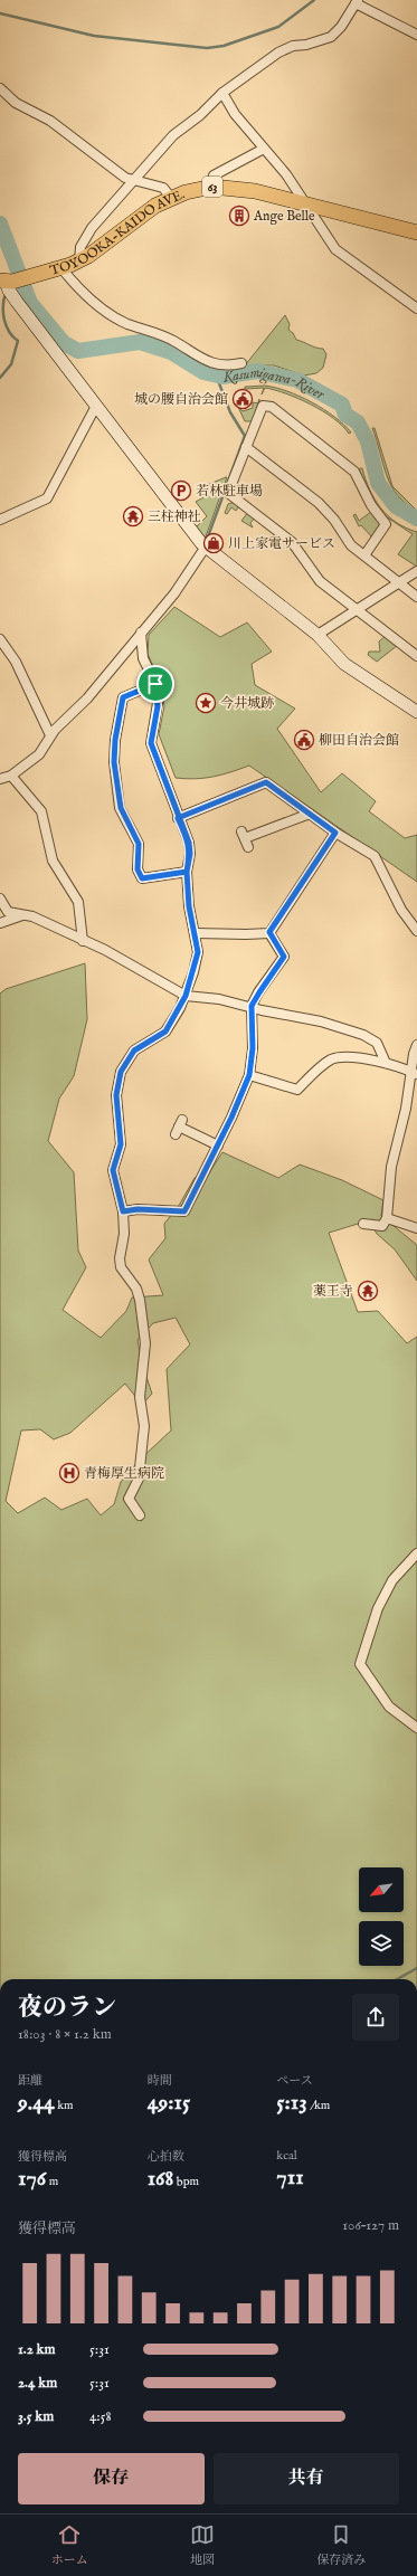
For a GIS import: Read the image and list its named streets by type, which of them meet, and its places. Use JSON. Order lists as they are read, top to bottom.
{
  "streets": {
    "main road": ["63", "TOYOOKA-KAIDO AVE."]
  },
  "water": ["Kasumigawa-River"],
  "places": {
    "building": ["Ange Belle"],
    "public building": ["城の腰自治会館", "柳田自治会館"],
    "parking": ["若林駐車場"],
    "temple": ["三柱神社", "薬王寺"],
    "shop": ["川上家電サービス"],
    "place": ["今井城跡"],
    "hospital": ["青梅厚生病院"]
  },
  "north": "bottom left",
  "page": {
    "heading": ["夜のラン", "18:03 · 8 × 1.2 km"],
    "stats": [
      ["距離", "9.44 km"],
      ["時間", "49:15"],
      ["ペース", "5:13 /km"],
      ["獲得標高", "176 m"],
      ["心拍数", "168 bpm"],
      ["kcal", "711"]
    ],
    "chart": ["獲得標高", "106–127 m"],
    "list": [
      {
        "name": "1.2 km",
        "note": "5:31"
      },
      {
        "name": "2.4 km",
        "note": "5:31"
      },
      {
        "name": "3.5 km",
        "note": "4:58"
      }
    ],
    "buttons": ["保存", "共有"],
    "tabs": ["ホーム", "地図", "保存済み"]
  }
}
